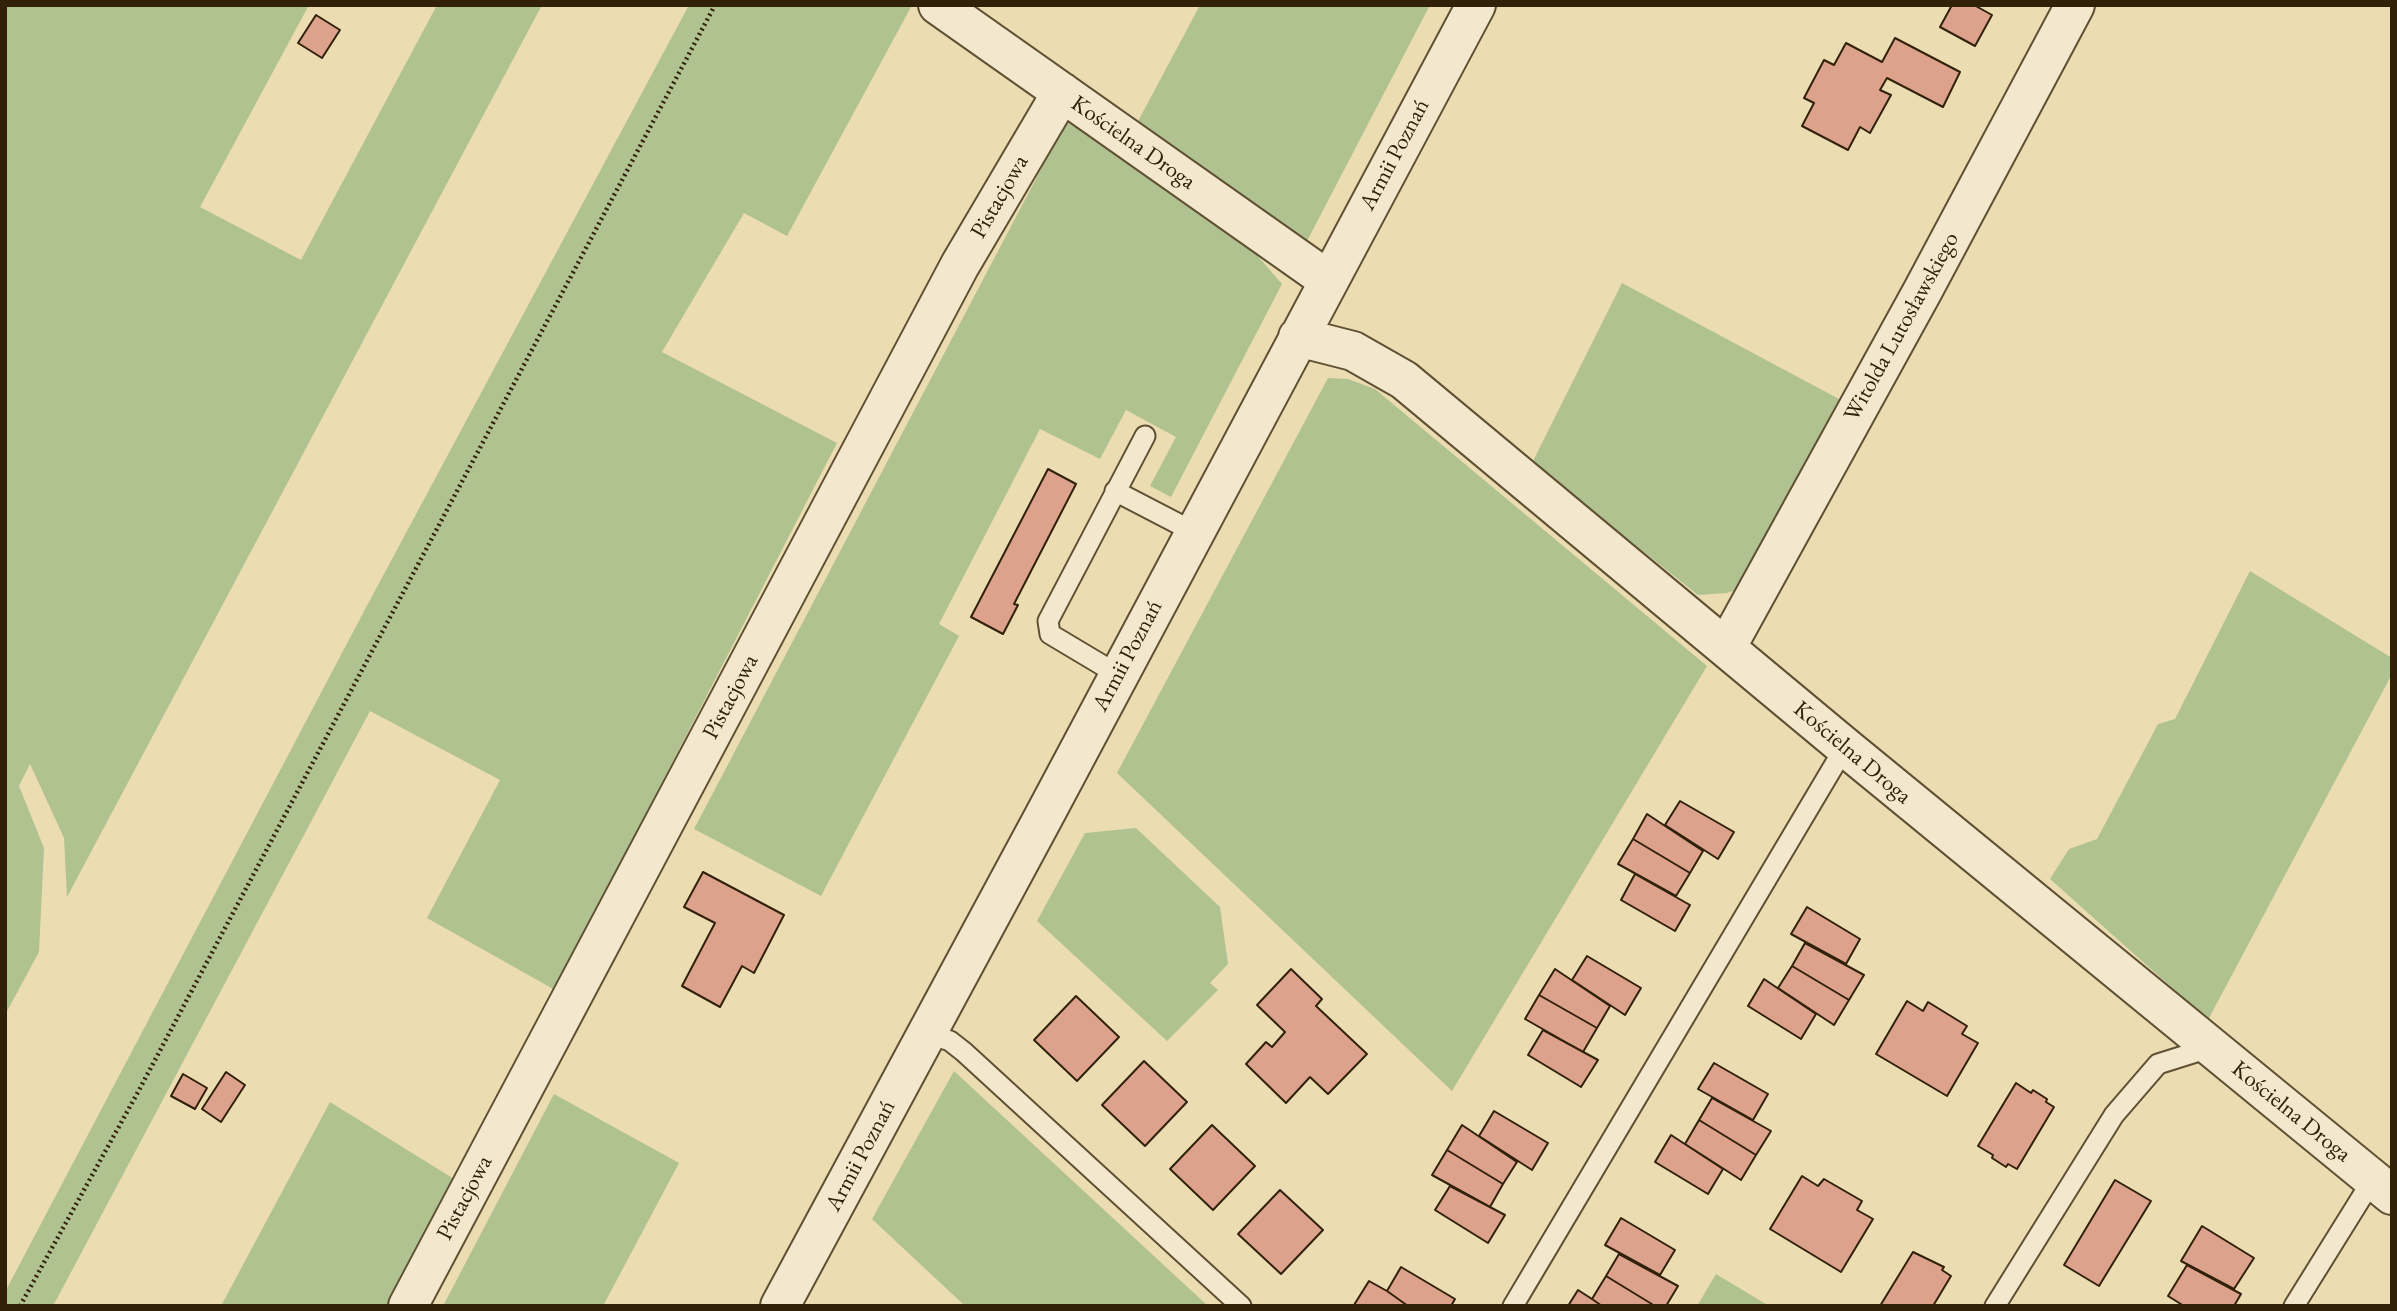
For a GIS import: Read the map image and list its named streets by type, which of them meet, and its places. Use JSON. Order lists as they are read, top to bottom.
{
  "streets": {
    "street": [
      "Kościelna Droga",
      "Armii Poznań",
      "Pistacjowa",
      "Witolda Lutosławskiego"
    ]
  },
  "crossings": [
    ["Kościelna Droga", "Armii Poznań"],
    ["Kościelna Droga", "Pistacjowa"],
    ["Kościelna Droga", "Witolda Lutosławskiego"]
  ]
}
